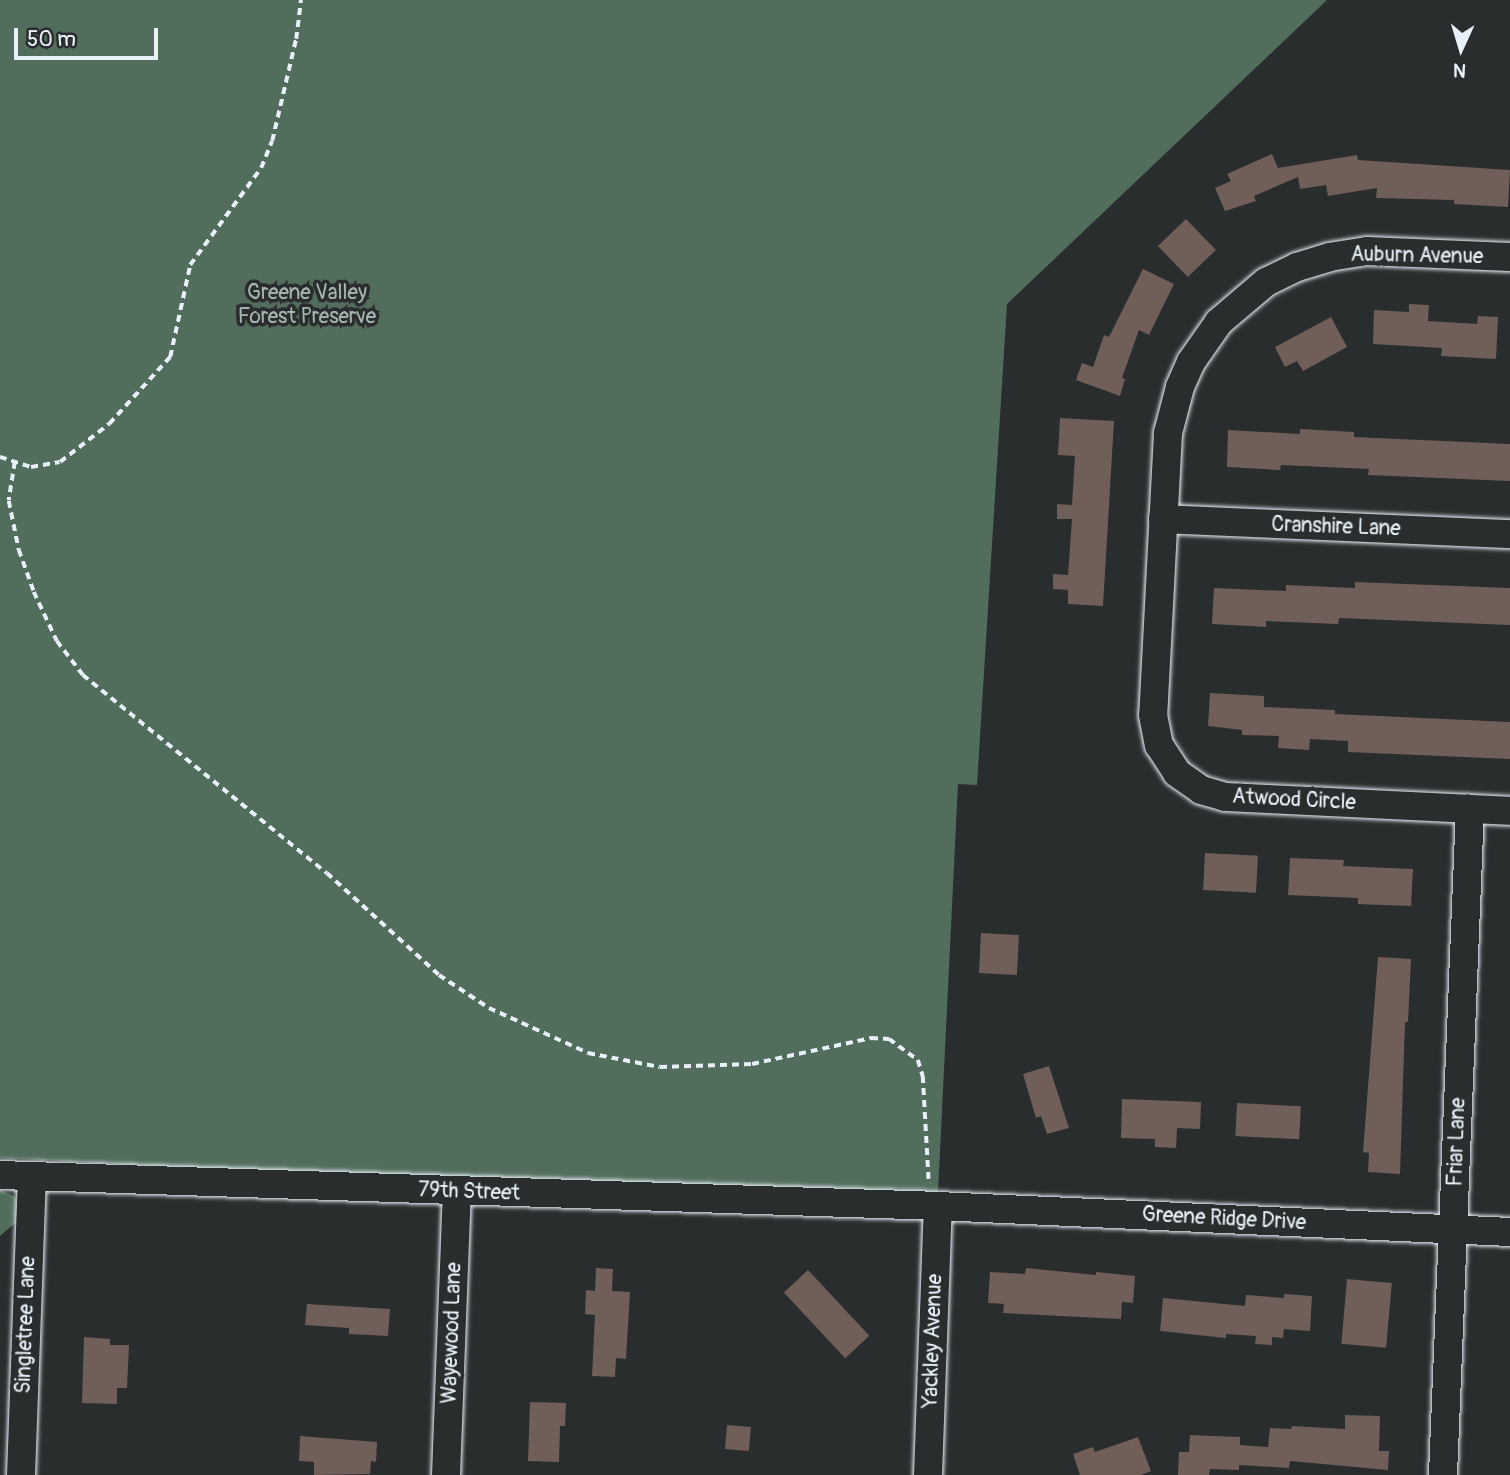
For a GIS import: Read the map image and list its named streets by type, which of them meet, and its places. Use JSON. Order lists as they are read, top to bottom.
{
  "streets": {
    "street": [
      "Auburn Avenue",
      "Cranshire Lane",
      "Atwood Circle",
      "Friar Lane",
      "79th Street",
      "Greene Ridge Drive",
      "Singletree Lane",
      "Wayewood Lane",
      "Yackley Avenue"
    ]
  },
  "crossings": [
    ["Auburn Avenue", "Cranshire Lane"],
    ["Auburn Avenue", "Atwood Circle"],
    ["Cranshire Lane", "Atwood Circle"],
    ["Atwood Circle", "Friar Lane"],
    ["Friar Lane", "Greene Ridge Drive"],
    ["79th Street", "Greene Ridge Drive"],
    ["79th Street", "Singletree Lane"],
    ["79th Street", "Wayewood Lane"],
    ["79th Street", "Yackley Avenue"],
    ["Greene Ridge Drive", "Yackley Avenue"]
  ],
  "parks": ["Greene Valley Forest Preserve"],
  "scale_bar": "50 m",
  "north": "bottom"
}
